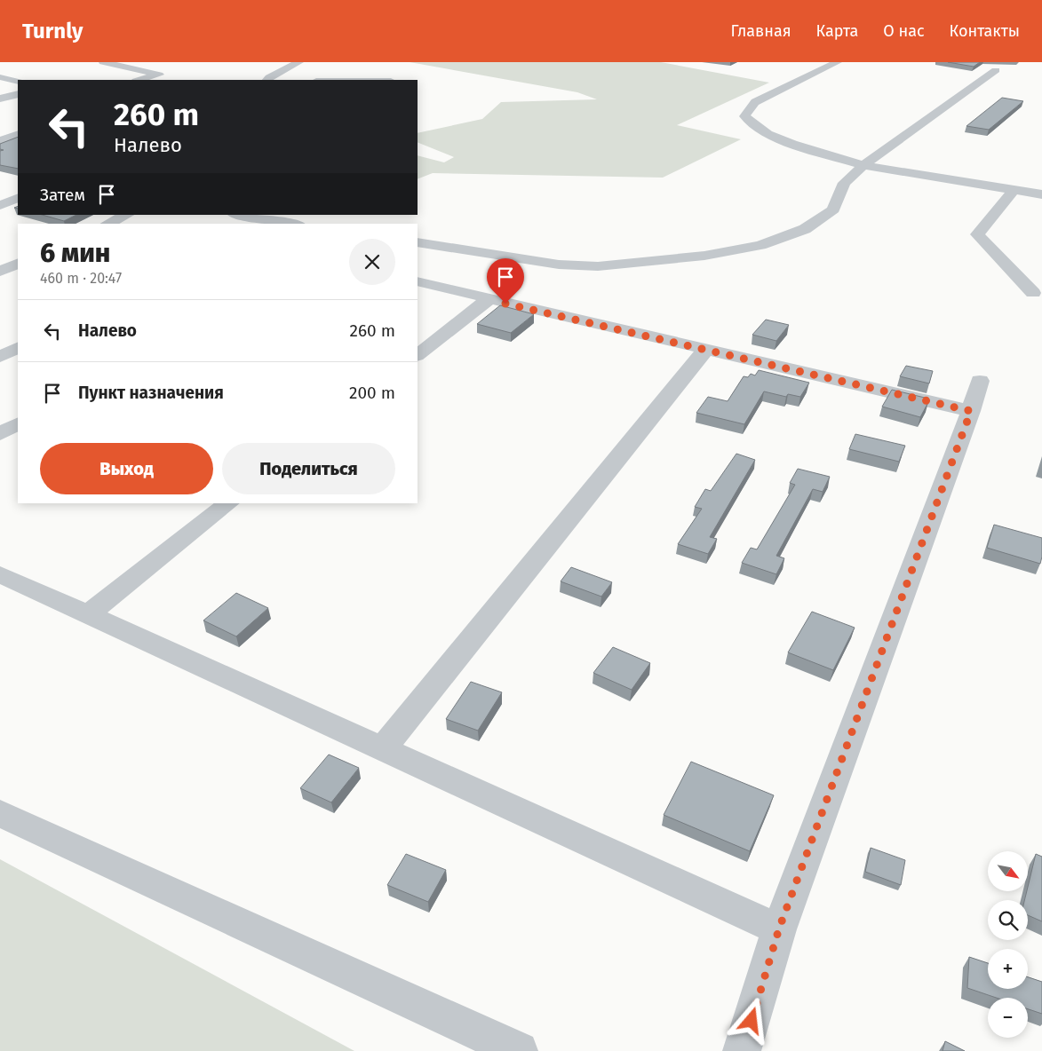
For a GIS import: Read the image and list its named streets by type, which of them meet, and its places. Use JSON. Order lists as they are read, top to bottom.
{
  "north": "bottom right",
  "page": {
    "header": "Turnly",
    "nav": [
      "Главная",
      "Карта",
      "О нас",
      "Контакты"
    ],
    "turn": ["260 m", "Налево"],
    "then": "Затем",
    "heading": ["6 мин", "460 m · 20:47"],
    "list": [
      {
        "name": "Налево",
        "value": "260 m"
      },
      {
        "name": "Пункт назначения",
        "value": "200 m"
      }
    ],
    "buttons": ["Выход", "Поделиться"],
    "map_buttons": ["+", "−"]
  }
}
